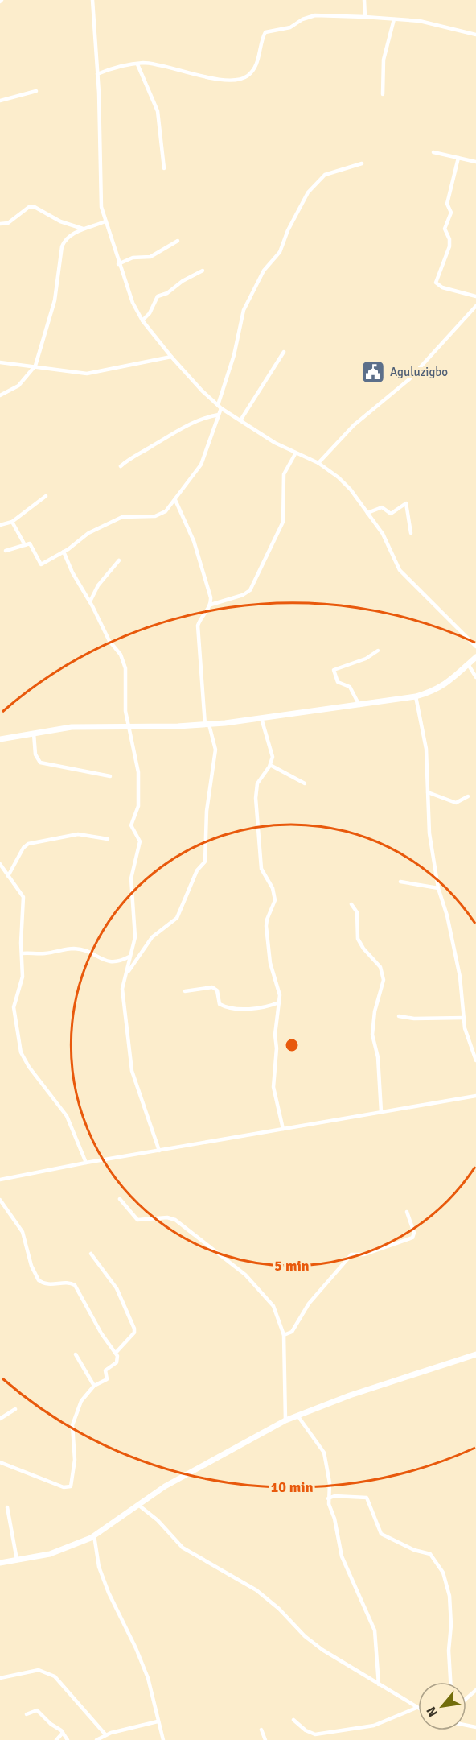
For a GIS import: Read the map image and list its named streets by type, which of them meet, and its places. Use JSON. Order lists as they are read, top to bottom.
{
  "places": {
    "public building": ["Aguluzigbo"]
  },
  "north": "bottom left",
  "rings": ["5 min", "10 min"]
}
